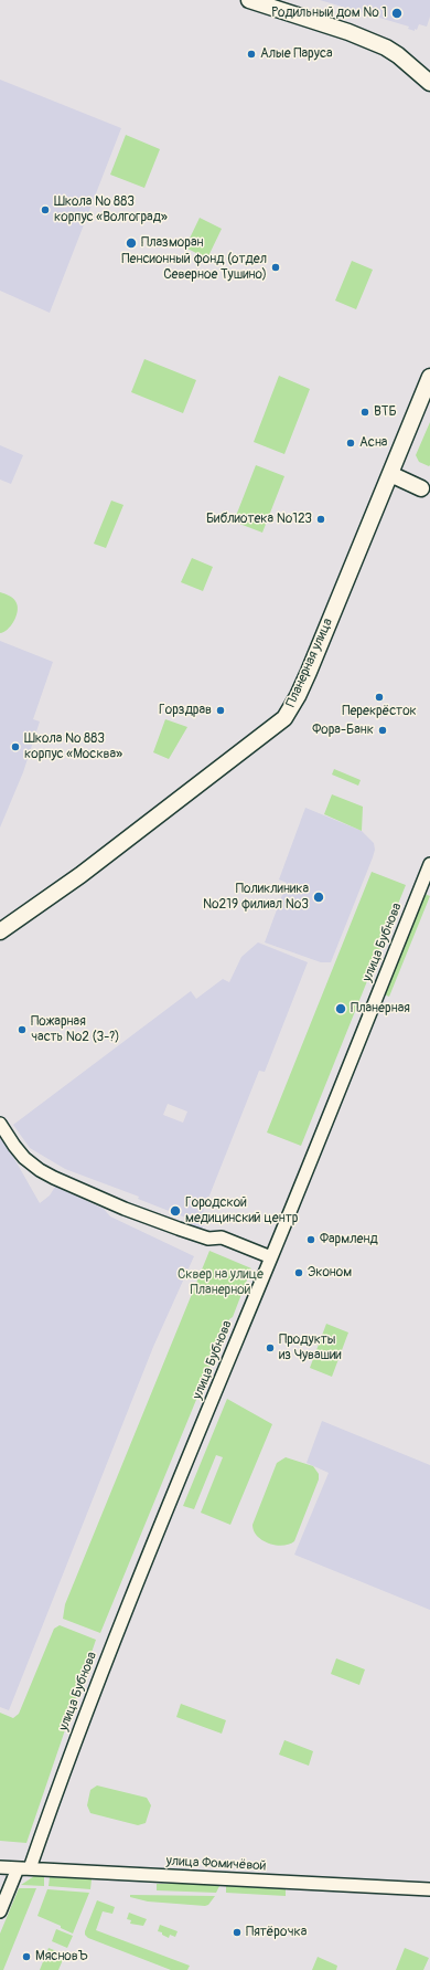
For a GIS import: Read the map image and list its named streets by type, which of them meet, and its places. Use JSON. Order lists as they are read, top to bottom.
{
  "streets": {
    "main road": ["Планерная улица"],
    "street": ["улица Бубнова", "улица Фомичёвой"]
  },
  "crossings": [
    ["улица Бубнова", "улица Фомичёвой"]
  ],
  "parks": ["Сквер на улице Планерной"],
  "places": [
    "Родильный дом № 1",
    "Алые Паруса",
    "Школа № 883 корпус «Волгоград»",
    "Плазморан",
    "Пенсионный фонд (отдел Северное Тушино)",
    "ВТБ",
    "Асна",
    "Библиотека №123",
    "Перекрёсток",
    "Горздрав",
    "Фора-Банк",
    "Школа № 883 корпус «Москва»",
    "Поликлиника №219 филиал №3",
    "Планерная",
    "Пожарная часть №2 (3-?)",
    "Городской медицинский центр",
    "Фармленд",
    "Эконом",
    "Продукты из Чувашии",
    "Пятёрочка",
    "МясновЪ"
  ]
}
